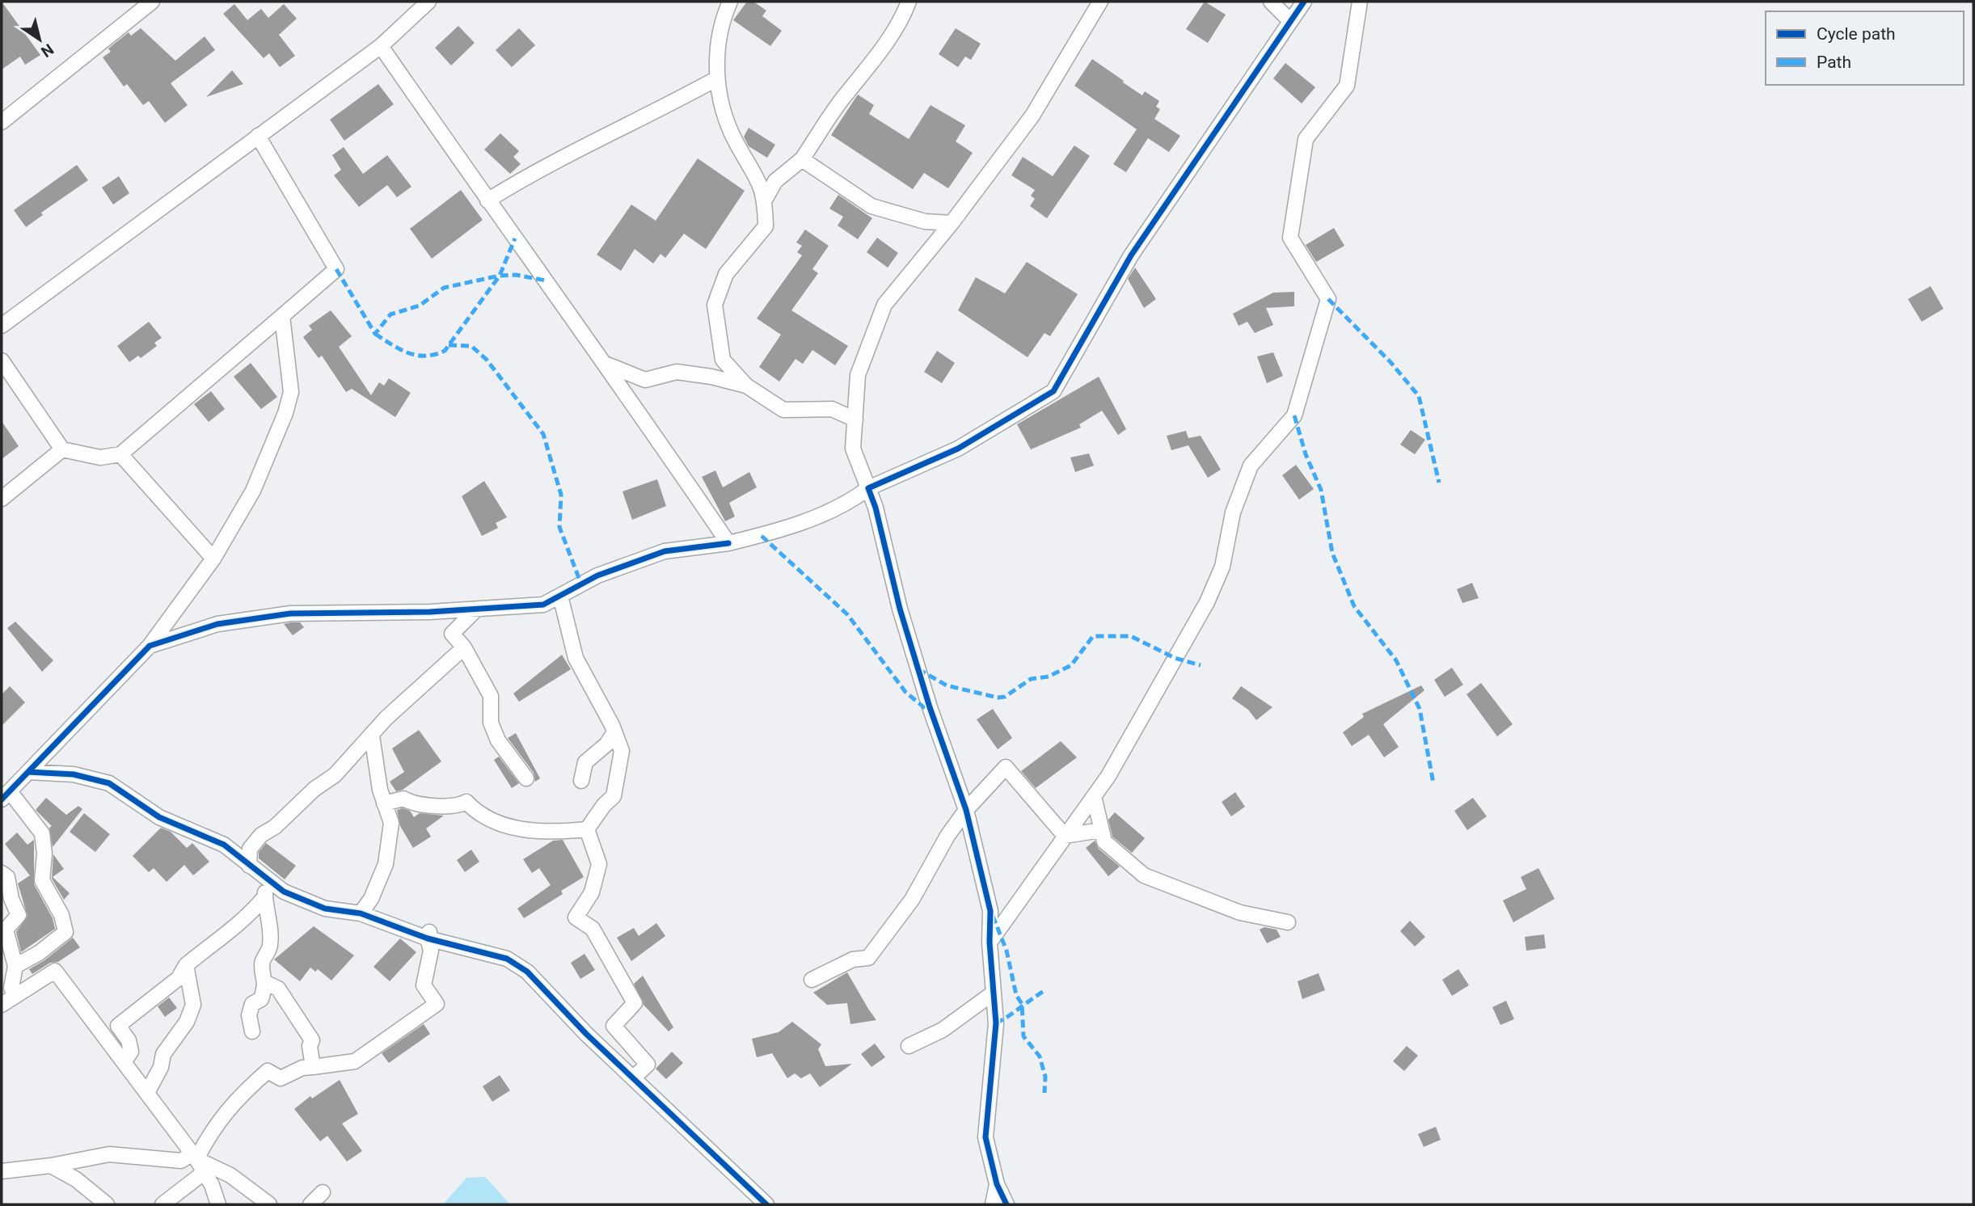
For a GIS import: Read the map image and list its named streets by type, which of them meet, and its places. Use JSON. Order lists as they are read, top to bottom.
{
  "legend": ["Cycle path", "Path"],
  "north": "bottom right"
}
